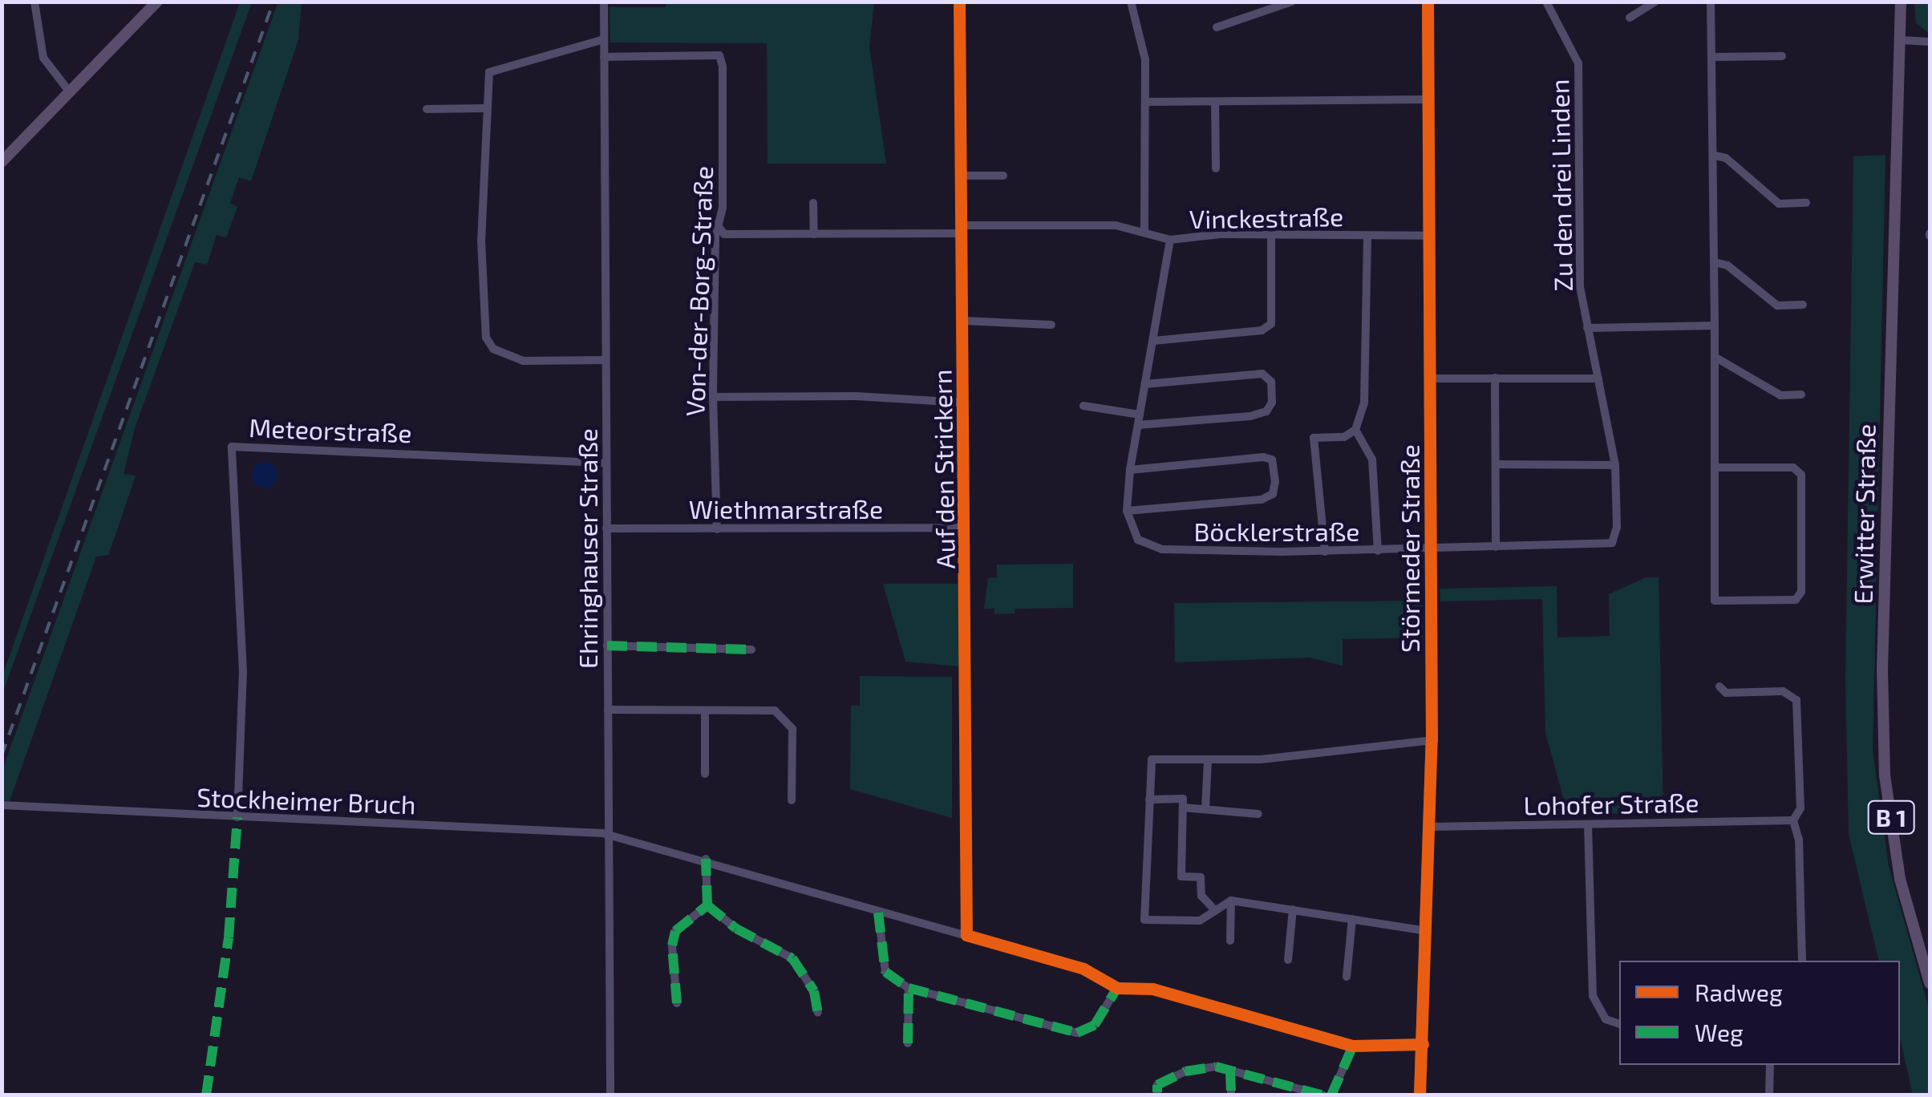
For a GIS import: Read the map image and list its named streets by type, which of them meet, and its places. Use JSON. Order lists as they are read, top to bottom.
{
  "streets": {
    "main road": ["Erwitter Straße", "Störmeder Straße", "B 1"],
    "street": [
      "Zu den drei Linden",
      "Vinckestraße",
      "Von-der-Borg-Straße",
      "Meteorstraße",
      "Auf den Strickern",
      "Wiethmarstraße",
      "Böcklerstraße",
      "Ehringhauser Straße",
      "Stockheimer Bruch",
      "Lohofer Straße"
    ]
  },
  "crossings": [
    ["Zu den drei Linden", "Böcklerstraße"],
    ["Vinckestraße", "Von-der-Borg-Straße"],
    ["Vinckestraße", "Auf den Strickern"],
    ["Vinckestraße", "Störmeder Straße"],
    ["Von-der-Borg-Straße", "Wiethmarstraße"],
    ["Von-der-Borg-Straße", "Ehringhauser Straße"],
    ["Meteorstraße", "Ehringhauser Straße"],
    ["Meteorstraße", "Stockheimer Bruch"],
    ["Auf den Strickern", "Wiethmarstraße"],
    ["Auf den Strickern", "Stockheimer Bruch"],
    ["Wiethmarstraße", "Ehringhauser Straße"],
    ["Böcklerstraße", "Störmeder Straße"],
    ["Ehringhauser Straße", "Stockheimer Bruch"],
    ["Störmeder Straße", "Lohofer Straße"]
  ],
  "legend": ["Radweg", "Weg"]
}
